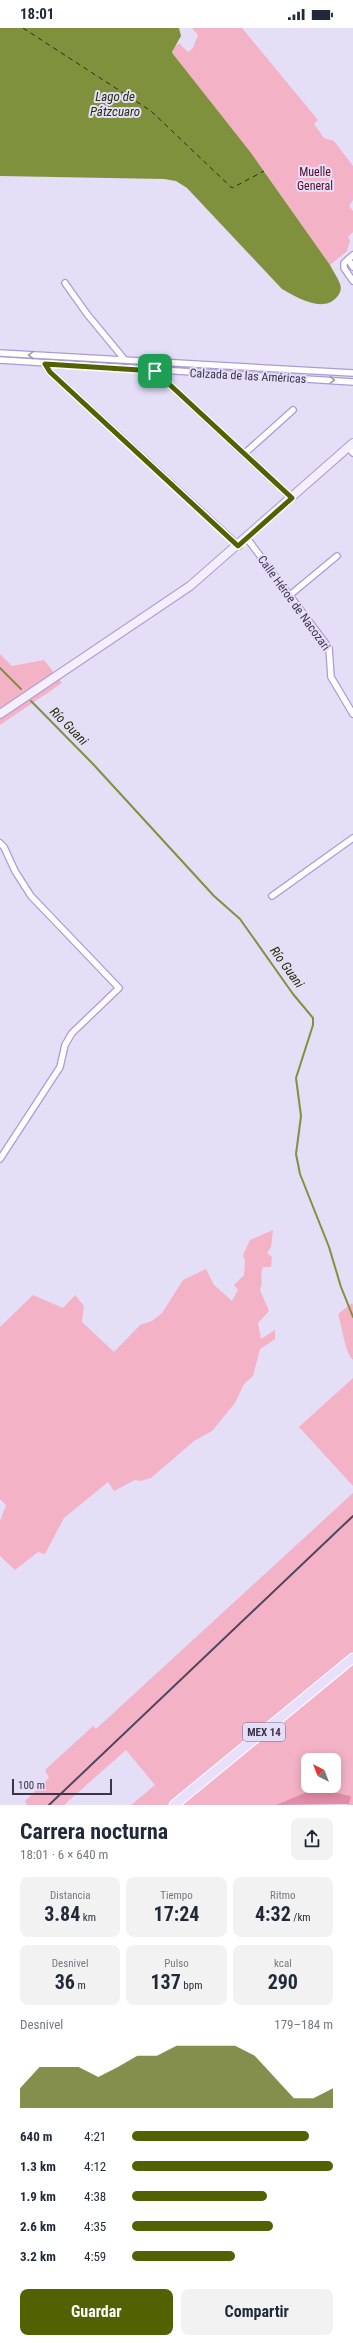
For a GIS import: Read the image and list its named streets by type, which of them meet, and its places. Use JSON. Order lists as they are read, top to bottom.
{
  "streets": {
    "main road": ["MEX 14"],
    "street": ["Calzada de las Américas", "Calle Héroe de Nacozari"]
  },
  "water": ["Lago de Pátzcuaro", "Río Guani"],
  "parks": ["Muelle General"],
  "scale_bar": "100 m",
  "north": "top left",
  "page": {
    "status": "18:01",
    "scale": "100 m",
    "heading": ["Carrera nocturna", "18:01 · 6 × 640 m"],
    "stats": [
      ["Distancia", "3.84 km"],
      ["Tiempo", "17:24"],
      ["Ritmo", "4:32 /km"],
      ["Desnivel", "36 m"],
      ["Pulso", "137 bpm"],
      ["kcal", "290"]
    ],
    "chart": ["Desnivel", "179–184 m"],
    "list": [
      {
        "name": "640 m",
        "note": "4:21"
      },
      {
        "name": "1.3 km",
        "note": "4:12"
      },
      {
        "name": "1.9 km",
        "note": "4:38"
      },
      {
        "name": "2.6 km",
        "note": "4:35"
      },
      {
        "name": "3.2 km",
        "note": "4:59"
      }
    ],
    "buttons": ["Guardar", "Compartir"]
  }
}
